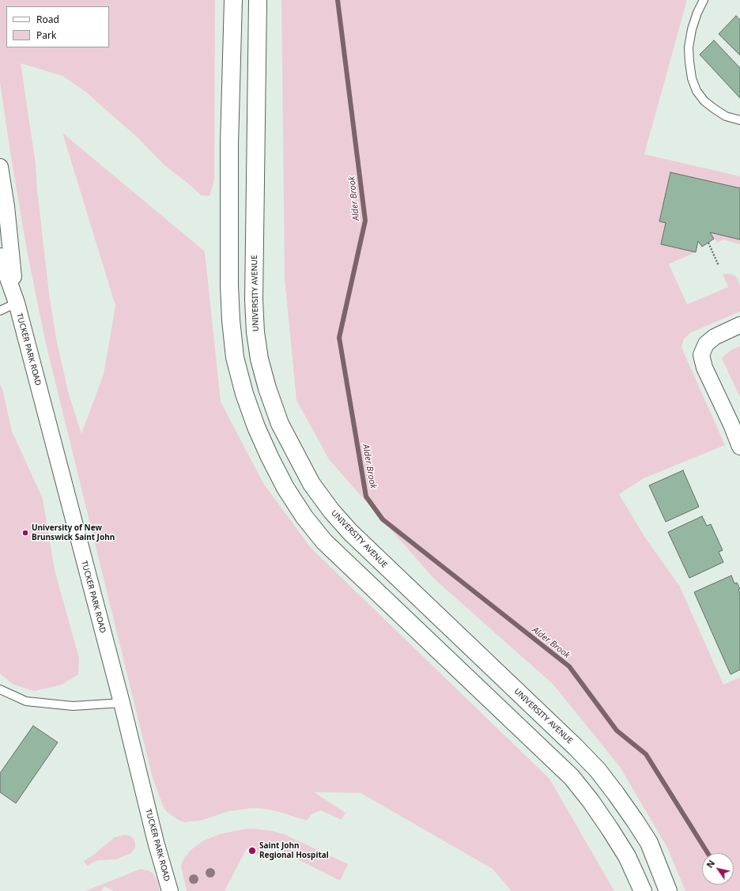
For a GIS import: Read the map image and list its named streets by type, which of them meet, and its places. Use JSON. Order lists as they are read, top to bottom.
{
  "streets": {
    "main road": ["UNIVERSITY AVENUE"],
    "street": ["TUCKER PARK ROAD"]
  },
  "water": ["Alder Brook"],
  "places": ["University of New Brunswick Saint John", "Saint John Regional Hospital"],
  "legend": ["Road", "Park"],
  "north": "top left"
}
